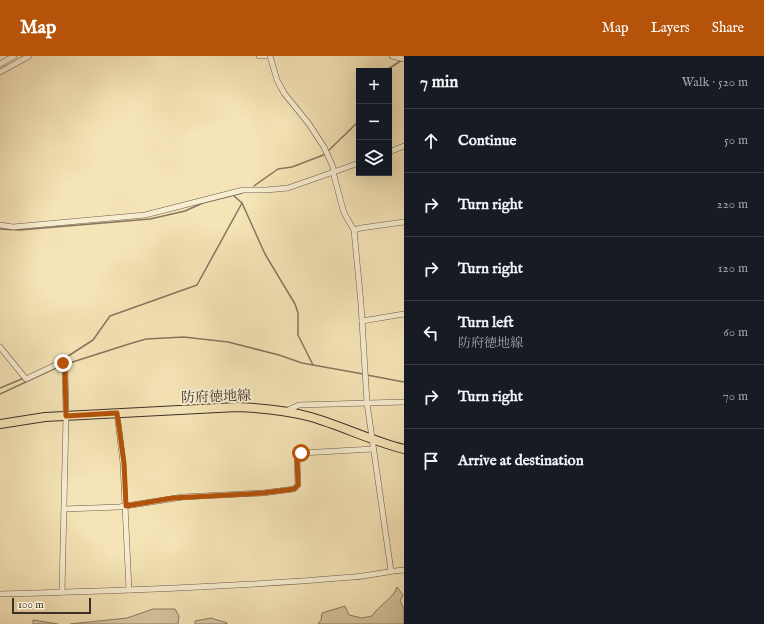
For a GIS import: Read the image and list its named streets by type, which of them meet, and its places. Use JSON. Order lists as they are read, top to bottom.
{
  "streets": {
    "main road": ["防府徳地線"]
  },
  "scale_bar": "100 m",
  "page": {
    "header": "Map",
    "nav": ["Map", "Layers", "Share"],
    "heading": ["7 min", "Walk · 520 m"],
    "map_buttons": ["+", "−"],
    "list": [
      ["Continue", "50 m"],
      ["Turn right", "220 m"],
      ["Turn right", "120 m"],
      ["Turn left", "防府徳地線", "60 m"],
      ["Turn right", "70 m"],
      "Arrive at destination"
    ],
    "scale": "100 m"
  }
}
